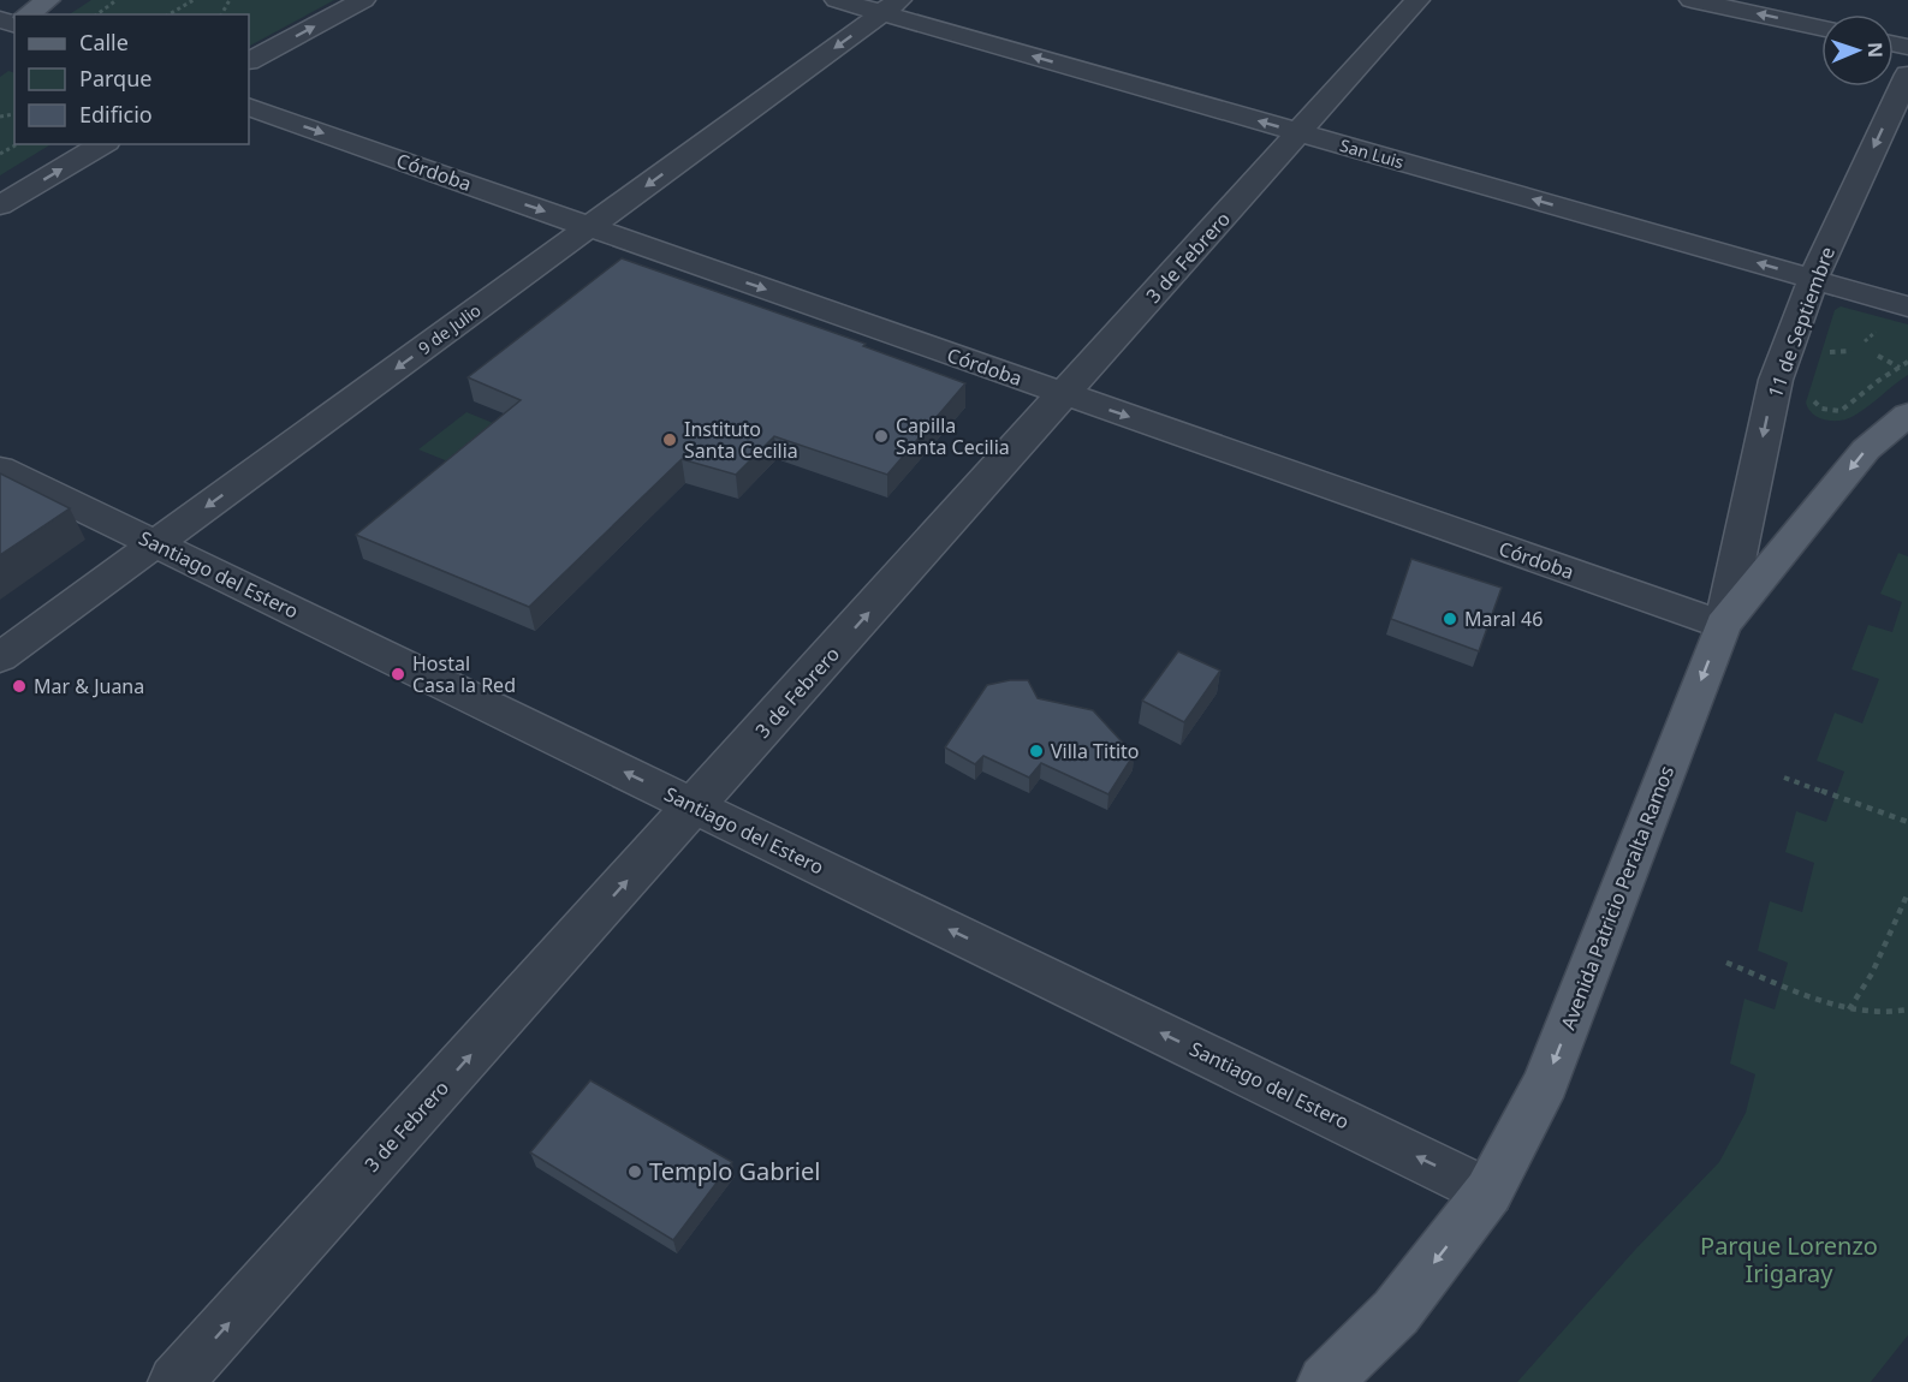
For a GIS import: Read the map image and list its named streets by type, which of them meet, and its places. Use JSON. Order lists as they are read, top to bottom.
{
  "streets": {
    "main road": ["Avenida Patricio Peralta Ramos"],
    "street": [
      "San Luis",
      "Córdoba",
      "3 de Febrero",
      "11 de Septiembre",
      "9 de Julio",
      "Santiago del Estero"
    ]
  },
  "crossings": [
    ["San Luis", "3 de Febrero"],
    ["San Luis", "11 de Septiembre"],
    ["San Luis", "9 de Julio"],
    ["Córdoba", "3 de Febrero"],
    ["Córdoba", "11 de Septiembre"],
    ["Córdoba", "9 de Julio"],
    ["Córdoba", "Avenida Patricio Peralta Ramos"],
    ["3 de Febrero", "Santiago del Estero"],
    ["11 de Septiembre", "Avenida Patricio Peralta Ramos"],
    ["9 de Julio", "Santiago del Estero"],
    ["Santiago del Estero", "Avenida Patricio Peralta Ramos"]
  ],
  "one_way": [
    "San Luis",
    "Córdoba",
    "3 de Febrero",
    "11 de Septiembre",
    "9 de Julio",
    "Santiago del Estero",
    "Avenida Patricio Peralta Ramos"
  ],
  "parks": ["Parque Lorenzo Irigaray"],
  "places": [
    "Capilla Santa Cecilia",
    "Instituto Santa Cecilia",
    "Maral 46",
    "Hostal Casa la Red",
    "Mar & Juana",
    "Villa Titito",
    "Templo Gabriel"
  ],
  "legend": ["Calle", "Parque", "Edificio"],
  "north": "right"
}
